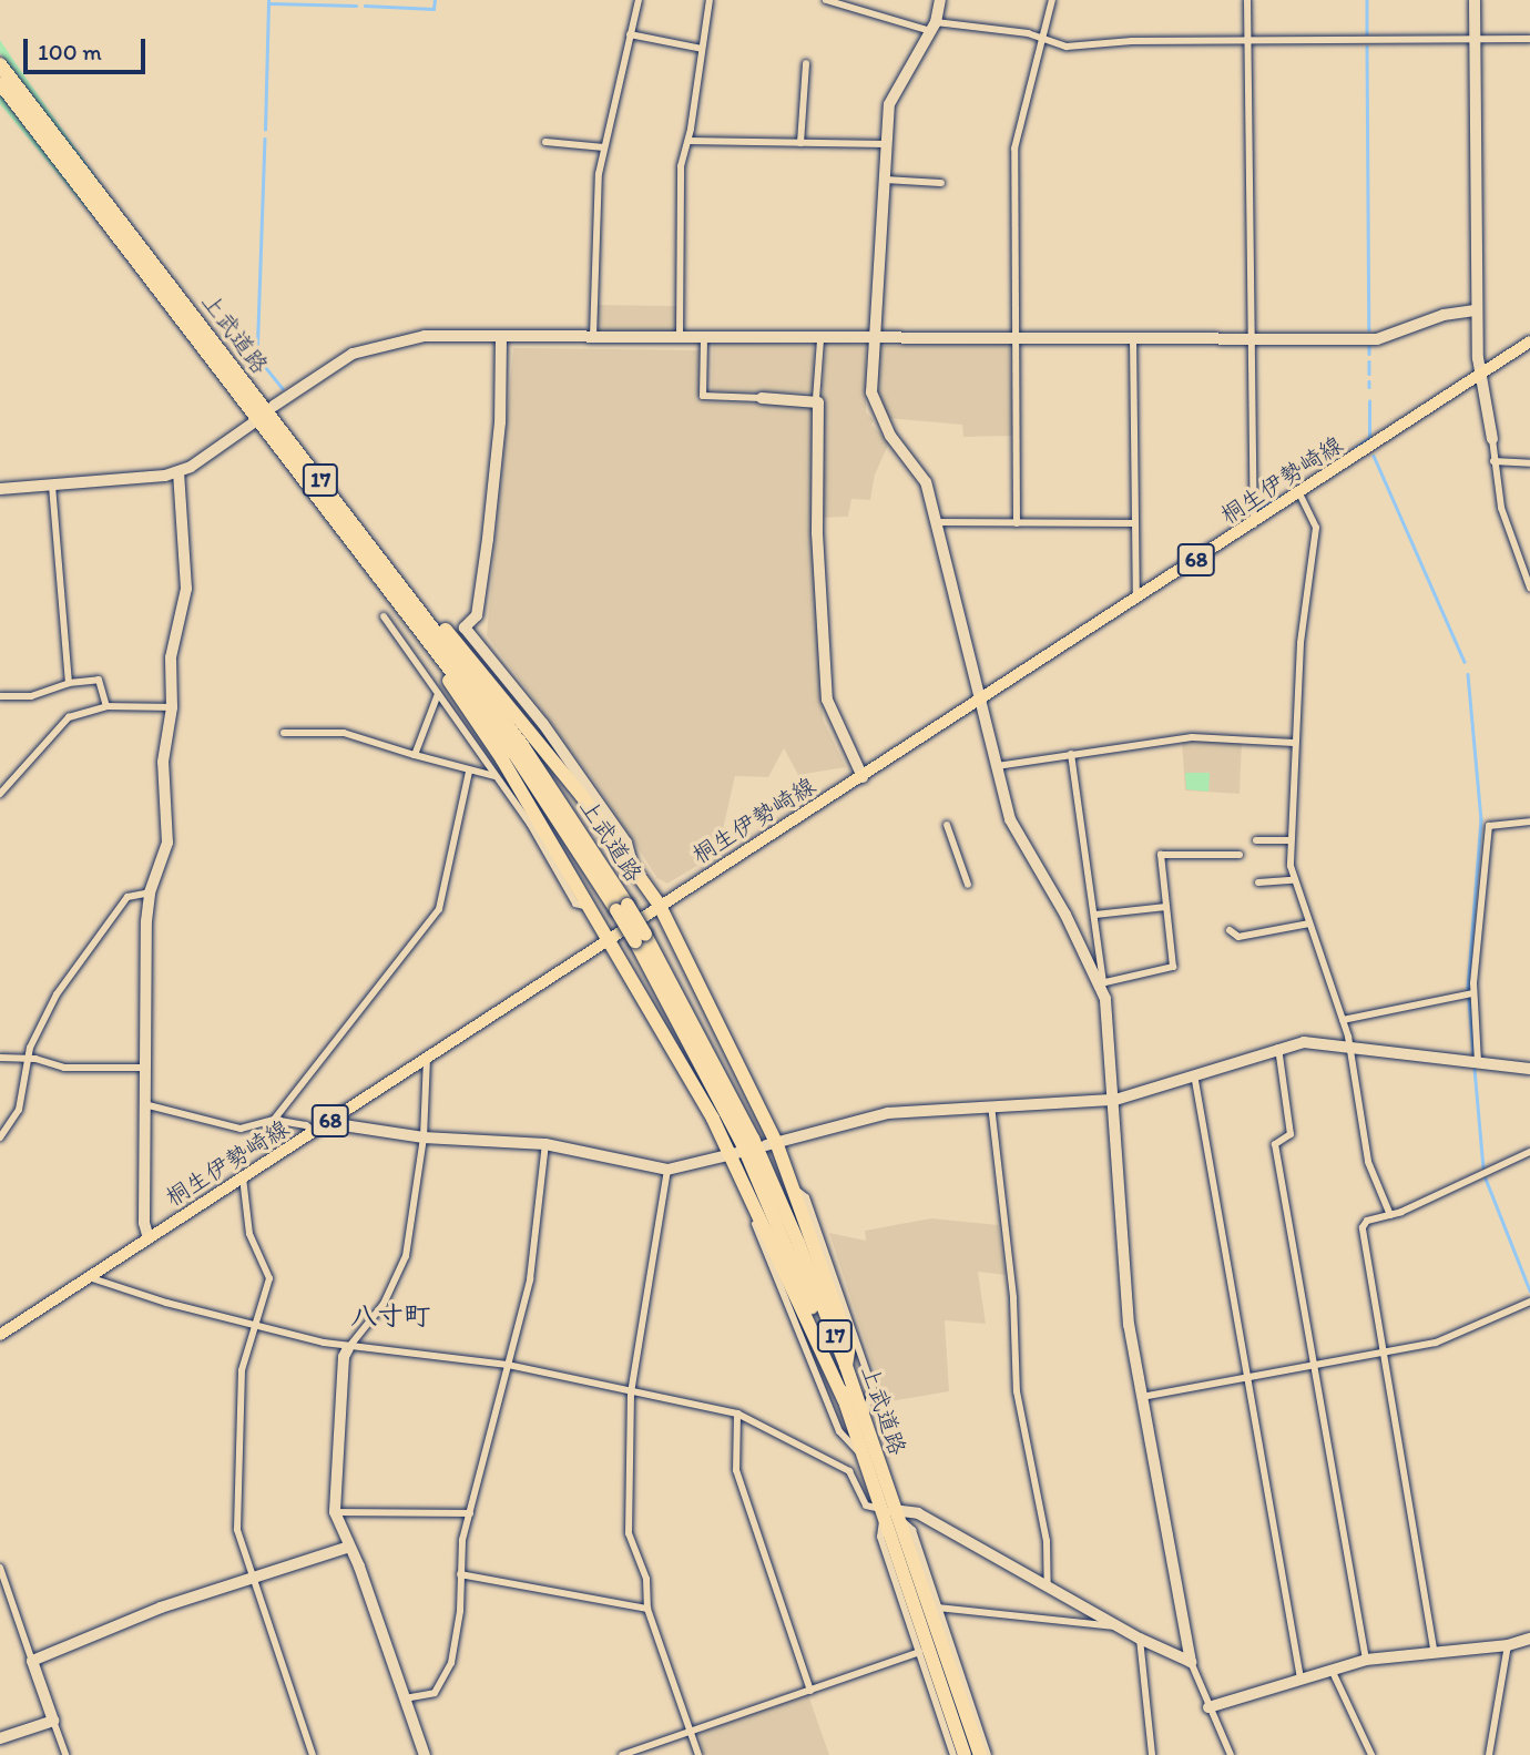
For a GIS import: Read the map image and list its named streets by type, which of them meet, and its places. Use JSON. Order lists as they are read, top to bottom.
{
  "streets": {
    "highway": ["上武道路", "17"],
    "main road": ["桐生伊勢崎線", "68"]
  },
  "districts": ["八寸町"],
  "scale_bar": "100 m"
}
